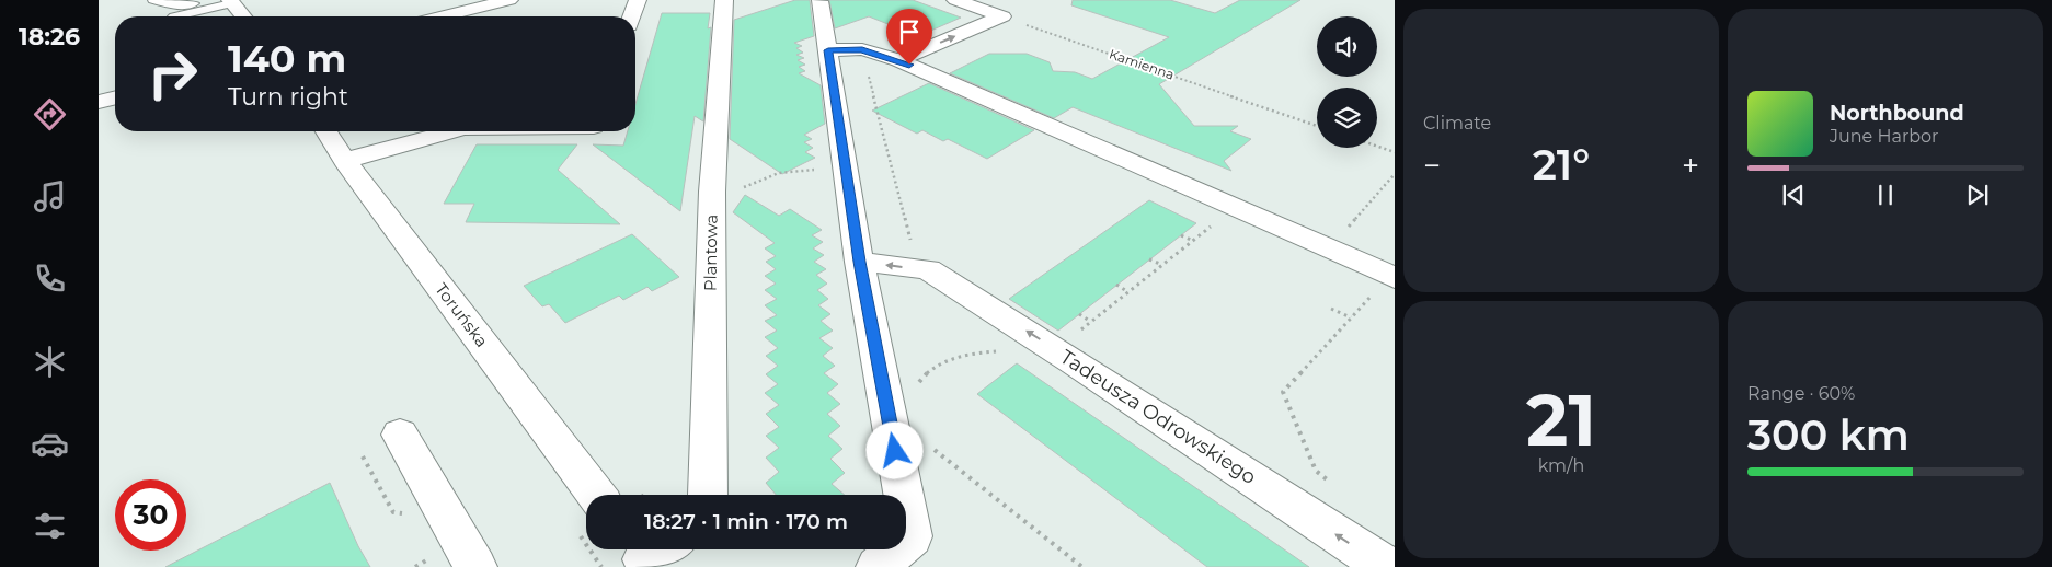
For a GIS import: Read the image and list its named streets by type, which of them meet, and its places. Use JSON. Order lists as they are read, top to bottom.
{
  "streets": {
    "street": ["Plantowa", "Toruńska", "Tadeusza Odrowskiego"],
    "path": ["Kamienna"]
  },
  "page": {
    "tabs": "18:26",
    "tile": [
      "Climate",
      ["21", "km/h"],
      ["Range · 60%", "300 km"]
    ],
    "turn": ["140 m", "Turn right"],
    "song": ["Northbound", "June Harbor"],
    "heat": ["−", "21°", "+"],
    "limit": "30",
    "trip": "18:27 · 1 min · 170 m"
  }
}
